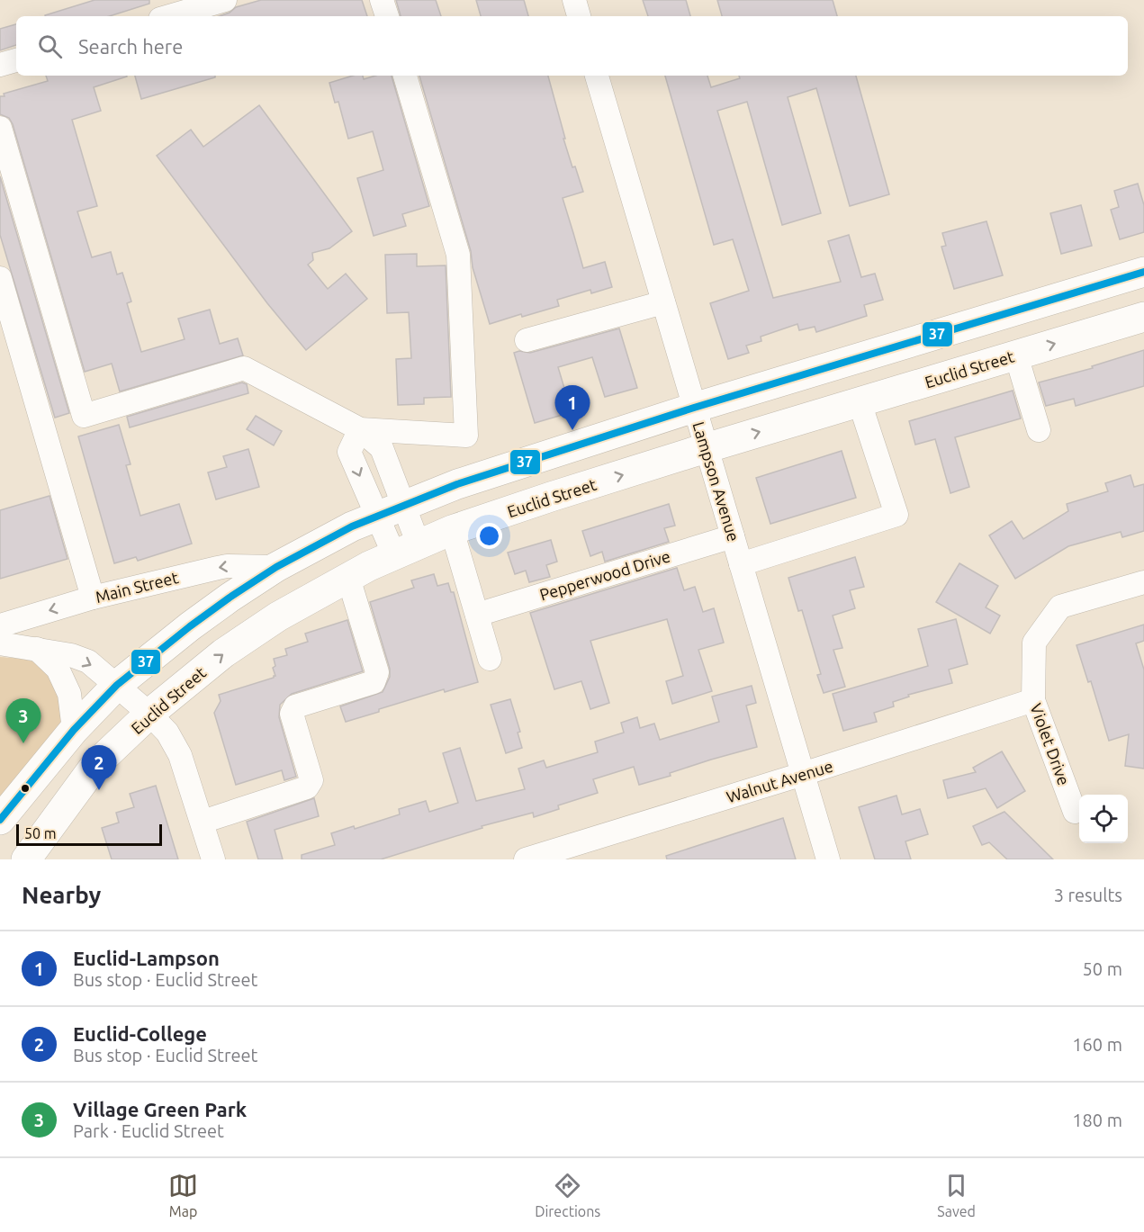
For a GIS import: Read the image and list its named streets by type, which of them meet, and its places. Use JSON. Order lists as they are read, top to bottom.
{
  "streets": {
    "main road": ["Euclid Street"],
    "street": [
      "Lampson Avenue",
      "Pepperwood Drive",
      "Main Street",
      "Violet Drive",
      "Walnut Avenue"
    ]
  },
  "crossings": [
    ["Euclid Street", "Lampson Avenue"],
    ["Lampson Avenue", "Pepperwood Drive"],
    ["Lampson Avenue", "Walnut Avenue"],
    ["Violet Drive", "Walnut Avenue"]
  ],
  "one_way": ["Main Street"],
  "lines": ["transit line 37"],
  "scale_bar": "50 m",
  "page": {
    "search": "Search here",
    "pins": ["1", "3", "2"],
    "scale": "50 m",
    "heading": ["Nearby", "3 results"],
    "list": [
      {
        "mark": "1",
        "name": "Euclid-Lampson",
        "note": "Bus stop · Euclid Street",
        "value": "50 m"
      },
      {
        "mark": "2",
        "name": "Euclid-College",
        "note": "Bus stop · Euclid Street",
        "value": "160 m"
      },
      {
        "mark": "3",
        "name": "Village Green Park",
        "note": "Park · Euclid Street",
        "value": "180 m"
      }
    ],
    "nav": ["Map", "Directions", "Saved"]
  }
}
